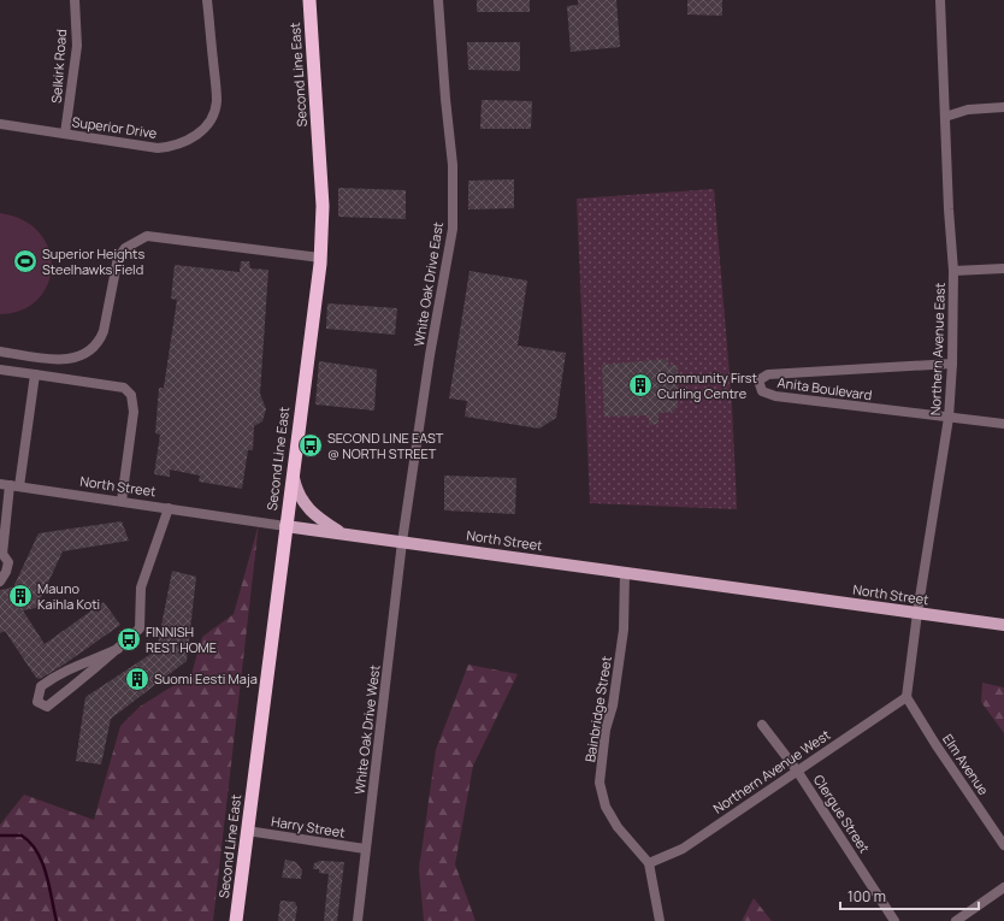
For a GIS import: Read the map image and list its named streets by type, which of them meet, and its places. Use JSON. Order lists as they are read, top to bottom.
{
  "streets": {
    "highway": ["Second Line East"],
    "main road": ["North Street"],
    "street": [
      "Selkirk Road",
      "Superior Drive",
      "White Oak Drive East",
      "Northern Avenue East",
      "Anita Boulevard",
      "Bainbridge Street",
      "White Oak Drive West",
      "Elm Avenue",
      "Northern Avenue West",
      "Clergue Street",
      "Harry Street"
    ]
  },
  "crossings": [
    ["Selkirk Road", "Superior Drive"],
    ["Second Line East", "North Street"],
    ["Second Line East", "Harry Street"],
    ["White Oak Drive East", "North Street"],
    ["White Oak Drive East", "White Oak Drive West"],
    ["Northern Avenue East", "Anita Boulevard"],
    ["Northern Avenue East", "North Street"],
    ["Northern Avenue East", "Elm Avenue"],
    ["Northern Avenue East", "Northern Avenue West"],
    ["North Street", "Bainbridge Street"],
    ["North Street", "White Oak Drive West"],
    ["Bainbridge Street", "Northern Avenue West"],
    ["White Oak Drive West", "Harry Street"],
    ["Elm Avenue", "Northern Avenue West"],
    ["Northern Avenue West", "Clergue Street"]
  ],
  "places": {
    "sports": ["Superior Heights Steelhawks Field"],
    "building": ["Community First Curling Centre", "Mauno Kaihla Koti", "Suomi Eesti Maja"],
    "bus stop": ["SECOND LINE EAST @ NORTH STREET", "FINNISH REST HOME"]
  },
  "scale_bar": "100 m"
}
